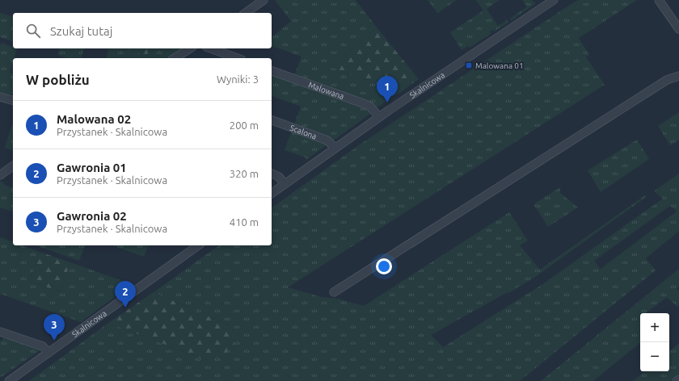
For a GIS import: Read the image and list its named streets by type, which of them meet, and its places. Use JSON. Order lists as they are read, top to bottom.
{
  "streets": {
    "street": ["Skalnicowa", "Malowana", "Scalona"]
  },
  "crossings": [
    ["Skalnicowa", "Malowana"],
    ["Skalnicowa", "Scalona"]
  ],
  "places": {
    "transit": ["Malowana 01"]
  },
  "page": {
    "search": "Szukaj tutaj",
    "heading": ["W pobliżu", "Wyniki: 3"],
    "pins": ["1", "2", "3"],
    "list": [
      {
        "mark": "1",
        "name": "Malowana 02",
        "note": "Przystanek · Skalnicowa",
        "value": "200 m"
      },
      {
        "mark": "2",
        "name": "Gawronia 01",
        "note": "Przystanek · Skalnicowa",
        "value": "320 m"
      },
      {
        "mark": "3",
        "name": "Gawronia 02",
        "note": "Przystanek · Skalnicowa",
        "value": "410 m"
      }
    ],
    "map_buttons": ["+", "−"]
  }
}
